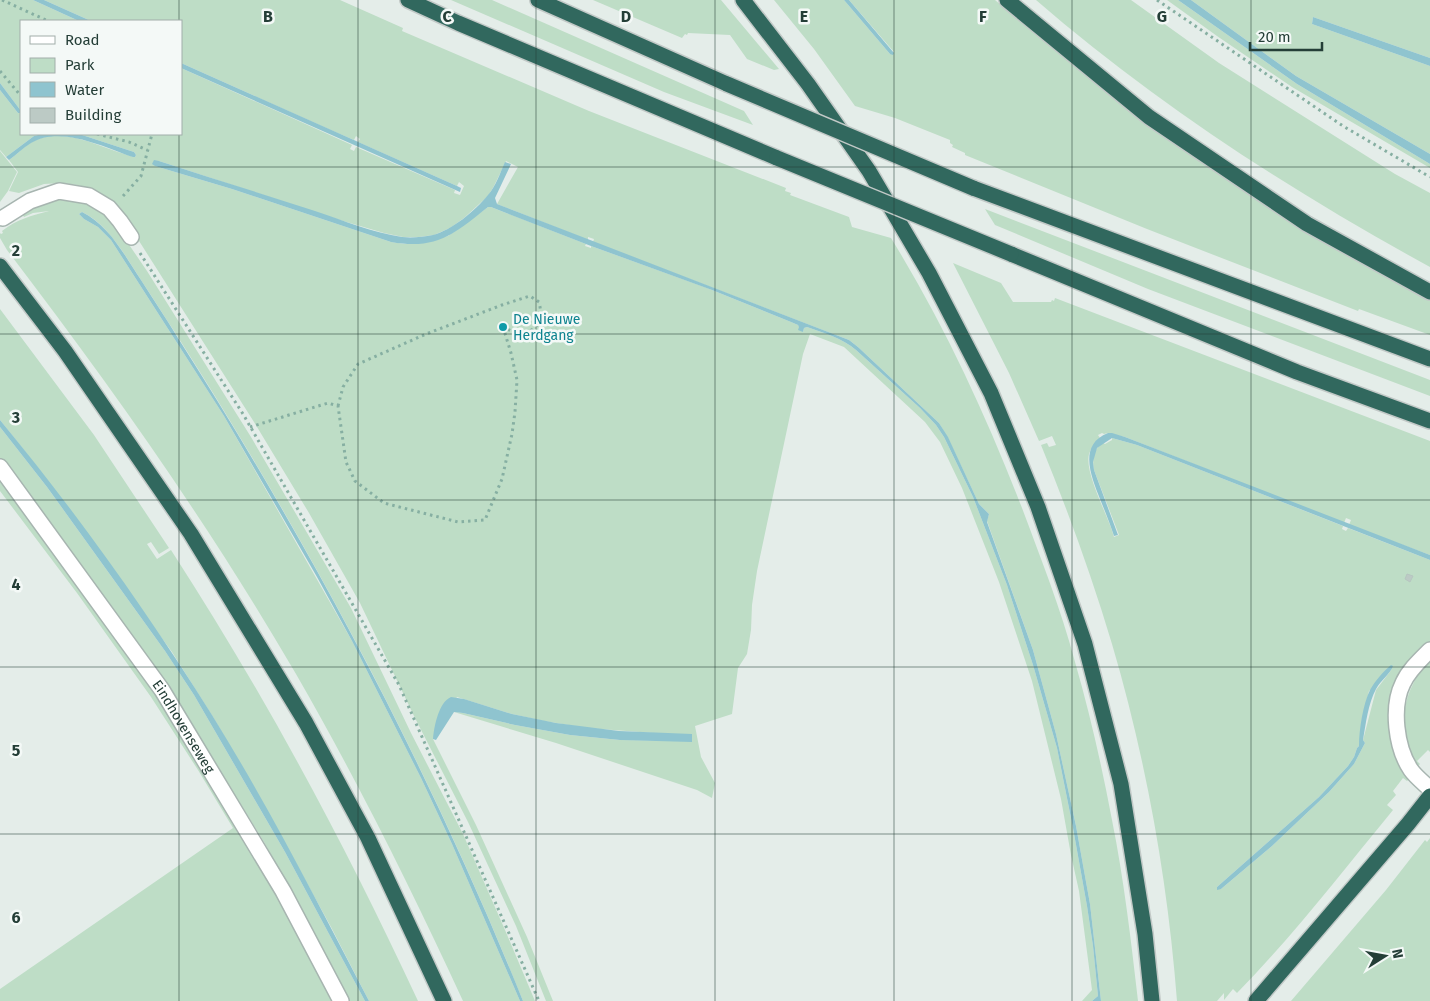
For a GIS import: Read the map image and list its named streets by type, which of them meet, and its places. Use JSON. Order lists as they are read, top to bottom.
{
  "streets": {
    "street": ["Eindhovenseweg"]
  },
  "places": ["De Nieuwe Herdgang"],
  "legend": [
    "Road",
    "Park",
    "Water",
    "Building"
  ],
  "scale_bar": "20 m",
  "north": "right",
  "grid": {
    "columns": [
      "B",
      "C",
      "D",
      "E",
      "F",
      "G"
    ],
    "rows": [
      "2",
      "3",
      "4",
      "5",
      "6"
    ]
  }
}
